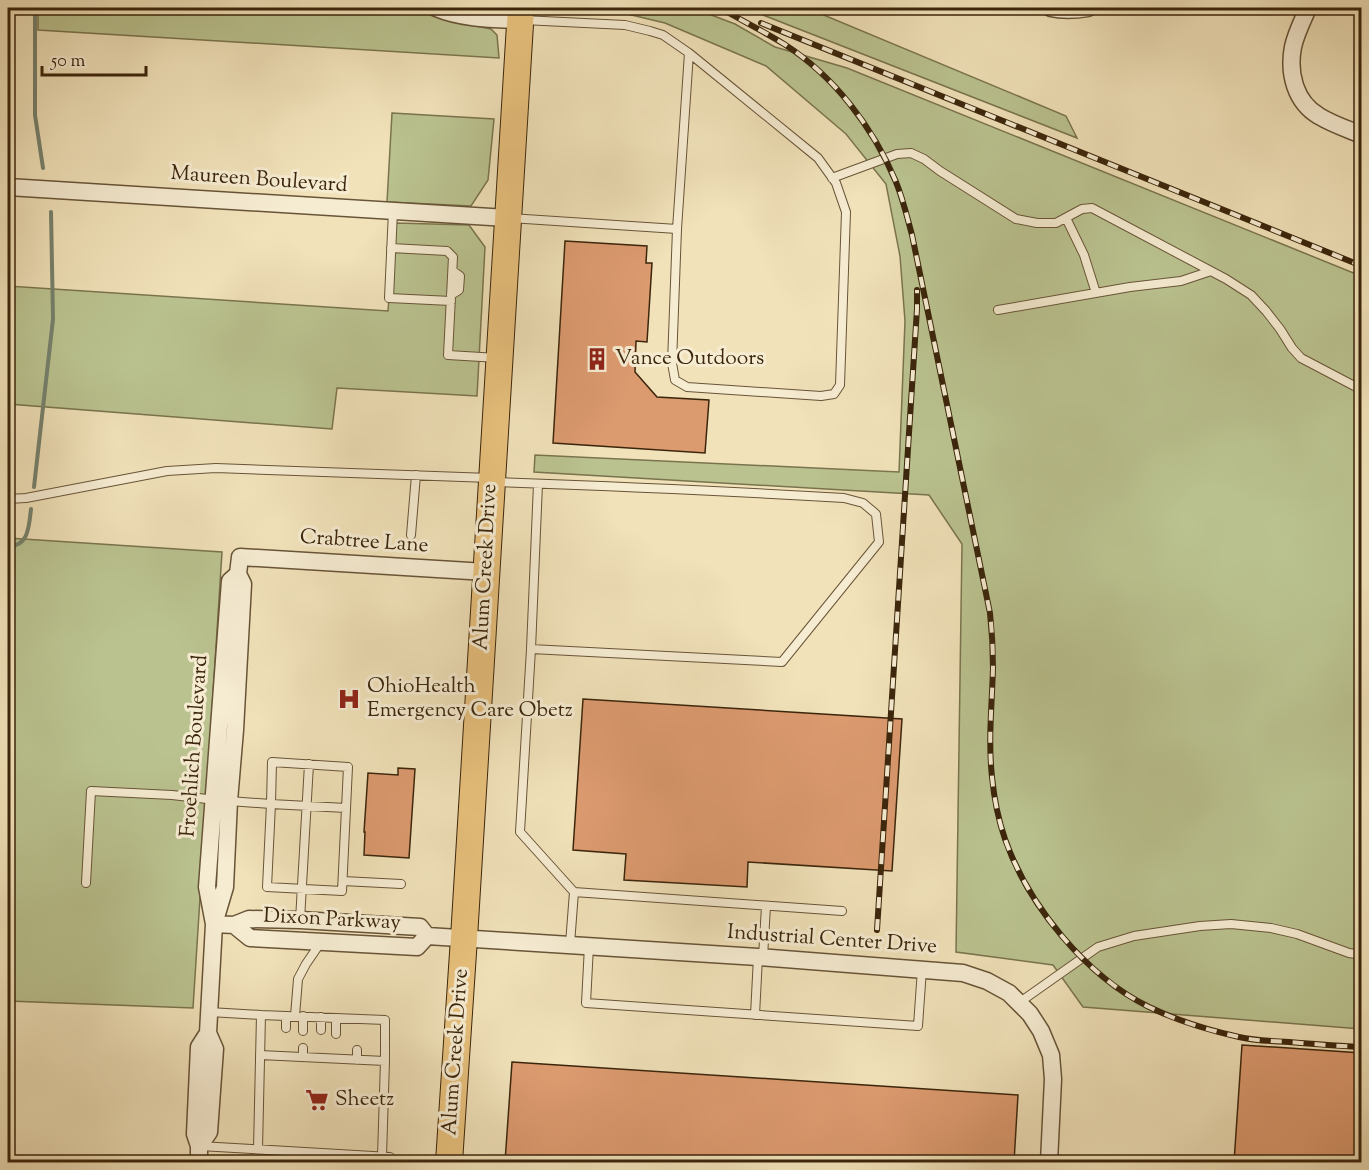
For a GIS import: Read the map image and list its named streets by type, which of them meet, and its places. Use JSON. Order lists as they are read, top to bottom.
{
  "streets": {
    "main road": ["Alum Creek Drive"],
    "street": [
      "Maureen Boulevard",
      "Crabtree Lane",
      "Froehlich Boulevard",
      "Dixon Parkway",
      "Industrial Center Drive"
    ]
  },
  "crossings": [
    ["Maureen Boulevard", "Alum Creek Drive"],
    ["Crabtree Lane", "Alum Creek Drive"],
    ["Crabtree Lane", "Froehlich Boulevard"],
    ["Alum Creek Drive", "Dixon Parkway"],
    ["Alum Creek Drive", "Industrial Center Drive"],
    ["Froehlich Boulevard", "Dixon Parkway"],
    ["Dixon Parkway", "Industrial Center Drive"]
  ],
  "places": {
    "building": ["Vance Outdoors"],
    "hospital": ["OhioHealth Emergency Care Obetz"],
    "supermarket": ["Sheetz"]
  },
  "scale_bar": "50 m"
}
